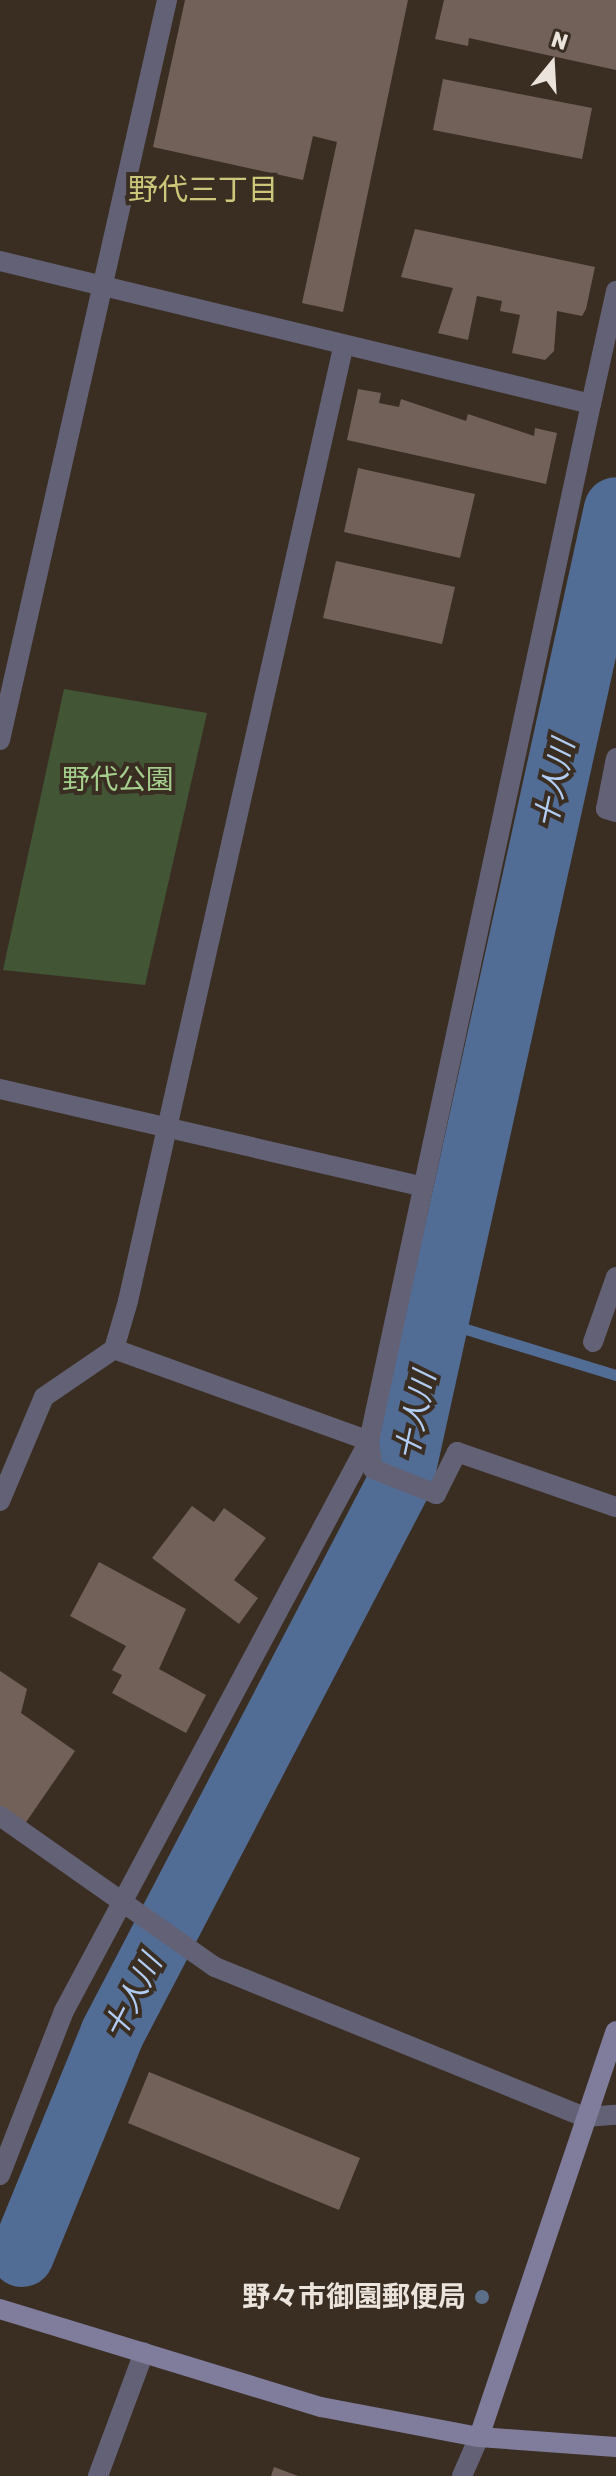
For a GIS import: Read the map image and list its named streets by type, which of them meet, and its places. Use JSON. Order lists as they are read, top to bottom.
{
  "districts": ["野代三丁目"],
  "water": ["十人川"],
  "parks": ["野代公園"],
  "places": ["野々市御園郵便局"],
  "north": "top"
}
